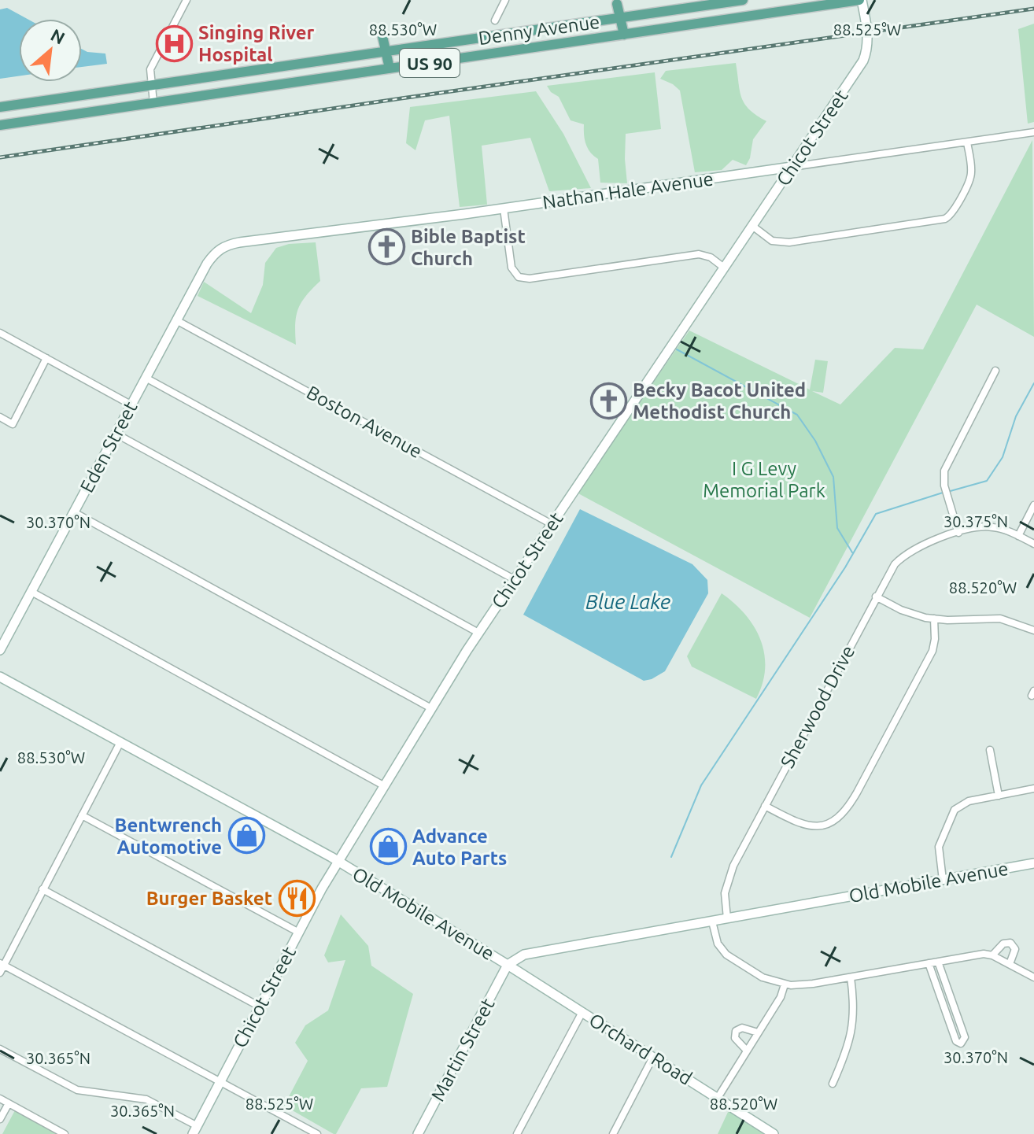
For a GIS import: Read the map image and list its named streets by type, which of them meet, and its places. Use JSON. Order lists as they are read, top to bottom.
{
  "streets": {
    "main road": [
      "Denny Avenue",
      "US 90",
      "Chicot Street",
      "Nathan Hale Avenue",
      "Eden Street",
      "Old Mobile Avenue",
      "Orchard Road",
      "Martin Street"
    ],
    "street": ["Boston Avenue", "Sherwood Drive"]
  },
  "crossings": [
    ["Denny Avenue", "Chicot Street"],
    ["Chicot Street", "Nathan Hale Avenue"],
    ["Chicot Street", "Boston Avenue"],
    ["Chicot Street", "Old Mobile Avenue"],
    ["Nathan Hale Avenue", "Eden Street"],
    ["Boston Avenue", "Eden Street"],
    ["Sherwood Drive", "Old Mobile Avenue"],
    ["Old Mobile Avenue", "Orchard Road"],
    ["Old Mobile Avenue", "Martin Street"],
    ["Orchard Road", "Martin Street"]
  ],
  "water": ["Blue Lake"],
  "parks": ["I G Levy Memorial Park"],
  "places": {
    "hospital": ["Singing River Hospital"],
    "church": ["Bible Baptist Church", "Becky Bacot United Methodist Church"],
    "shop": ["Bentwrench Automotive", "Advance Auto Parts"],
    "restaurant": ["Burger Basket"]
  },
  "north": "top right",
  "coordinates": [
    "88.530°W",
    "88.525°W",
    "30.375°N",
    "30.370°N",
    "88.520°W",
    "30.365°N"
  ]
}
